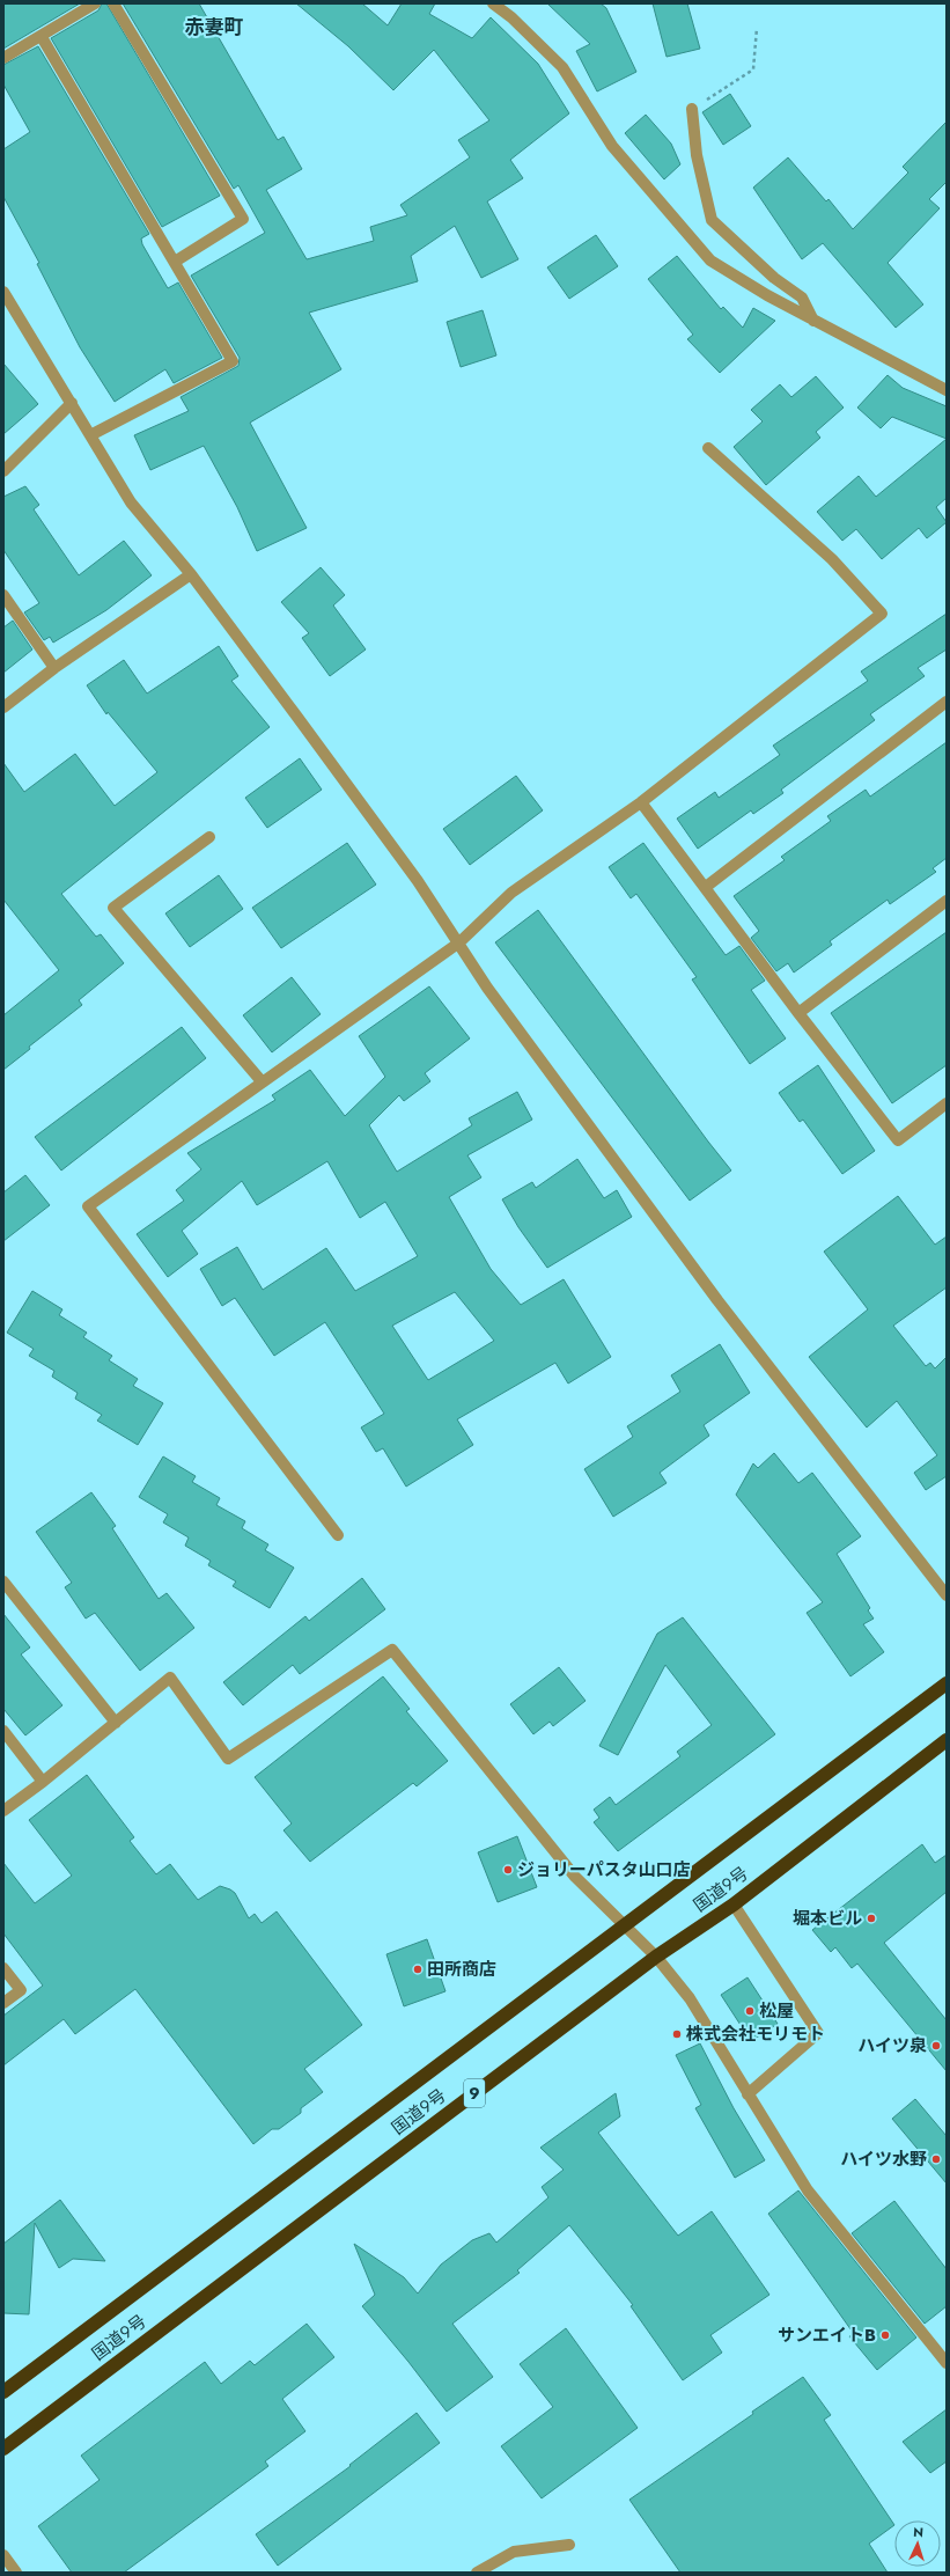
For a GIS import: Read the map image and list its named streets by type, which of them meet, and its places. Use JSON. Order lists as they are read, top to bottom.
{
  "streets": {
    "highway": ["国道9号", "9"]
  },
  "districts": ["赤妻町"],
  "places": [
    "ジョリーパスタ山口店",
    "堀本ビル",
    "田所商店",
    "松屋",
    "株式会社モリモト",
    "ハイツ泉",
    "ハイツ水野",
    "サンエイトB"
  ],
  "north": "top"
}
